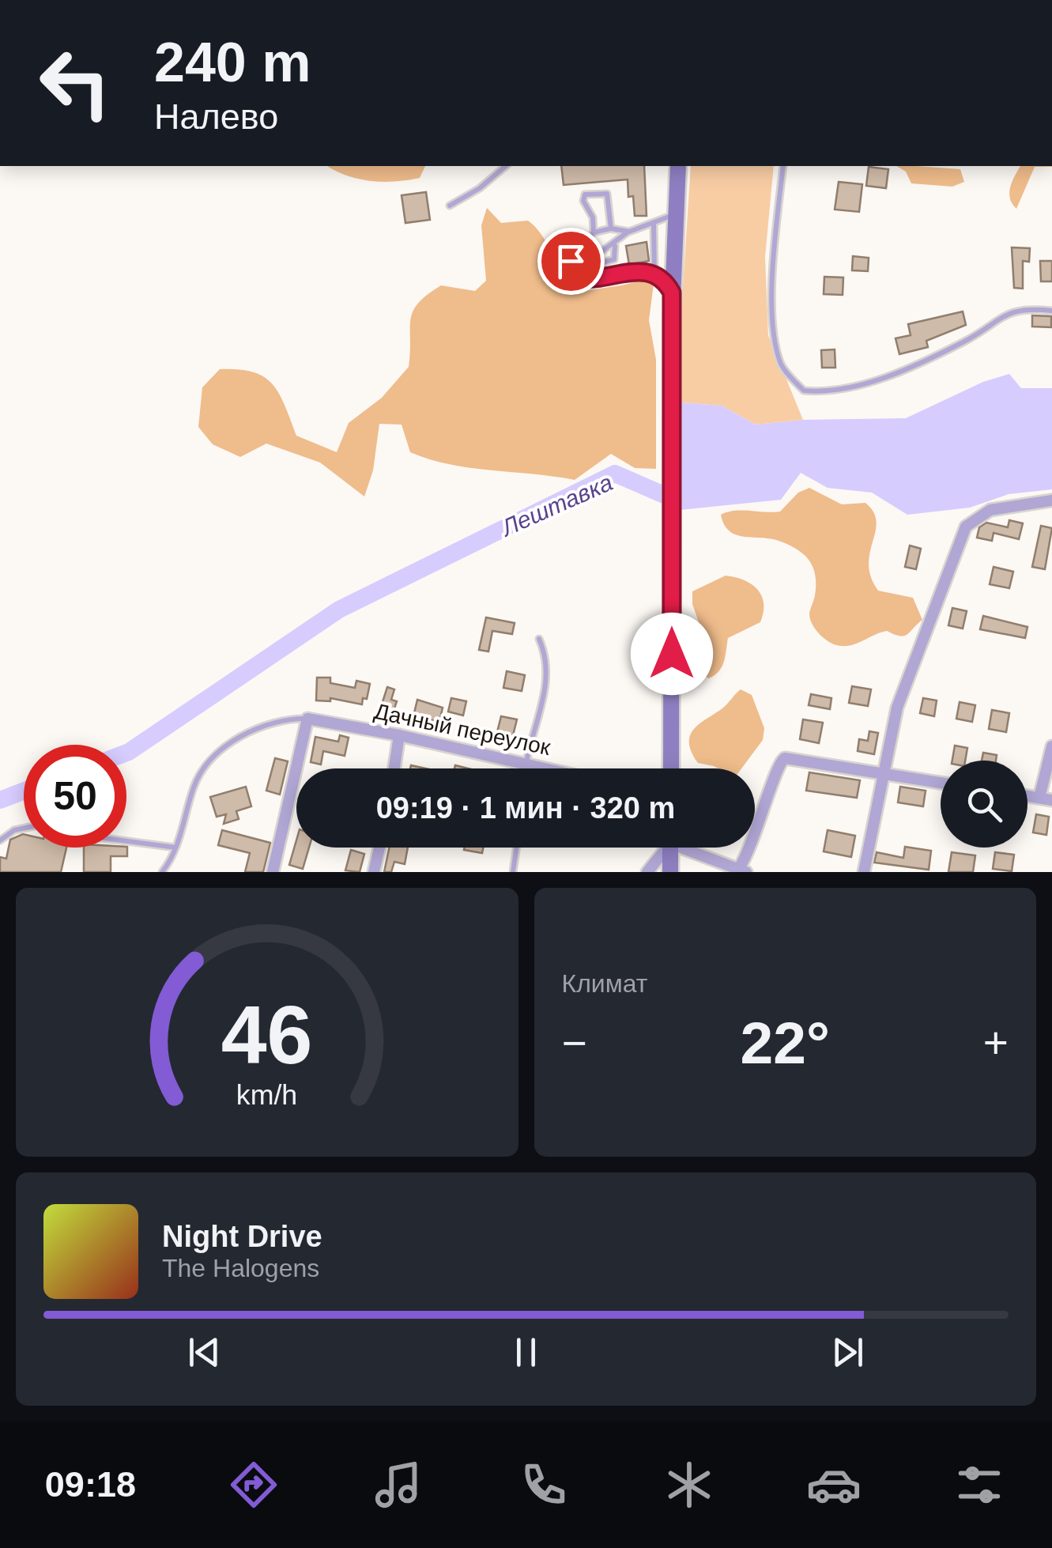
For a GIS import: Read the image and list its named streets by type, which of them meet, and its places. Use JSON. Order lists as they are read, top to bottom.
{
  "streets": {
    "street": ["Дачный переулок"]
  },
  "water": ["Лештавка"],
  "page": {
    "turn": ["240 m", "Налево"],
    "limit": "50",
    "trip": "09:19 · 1 мин · 320 m",
    "tile": "Климат",
    "heat": ["−", "22°", "+"],
    "song": ["Night Drive", "The Halogens"],
    "tabs": "09:18",
    "gauge": ["46", "km/h"]
  }
}
